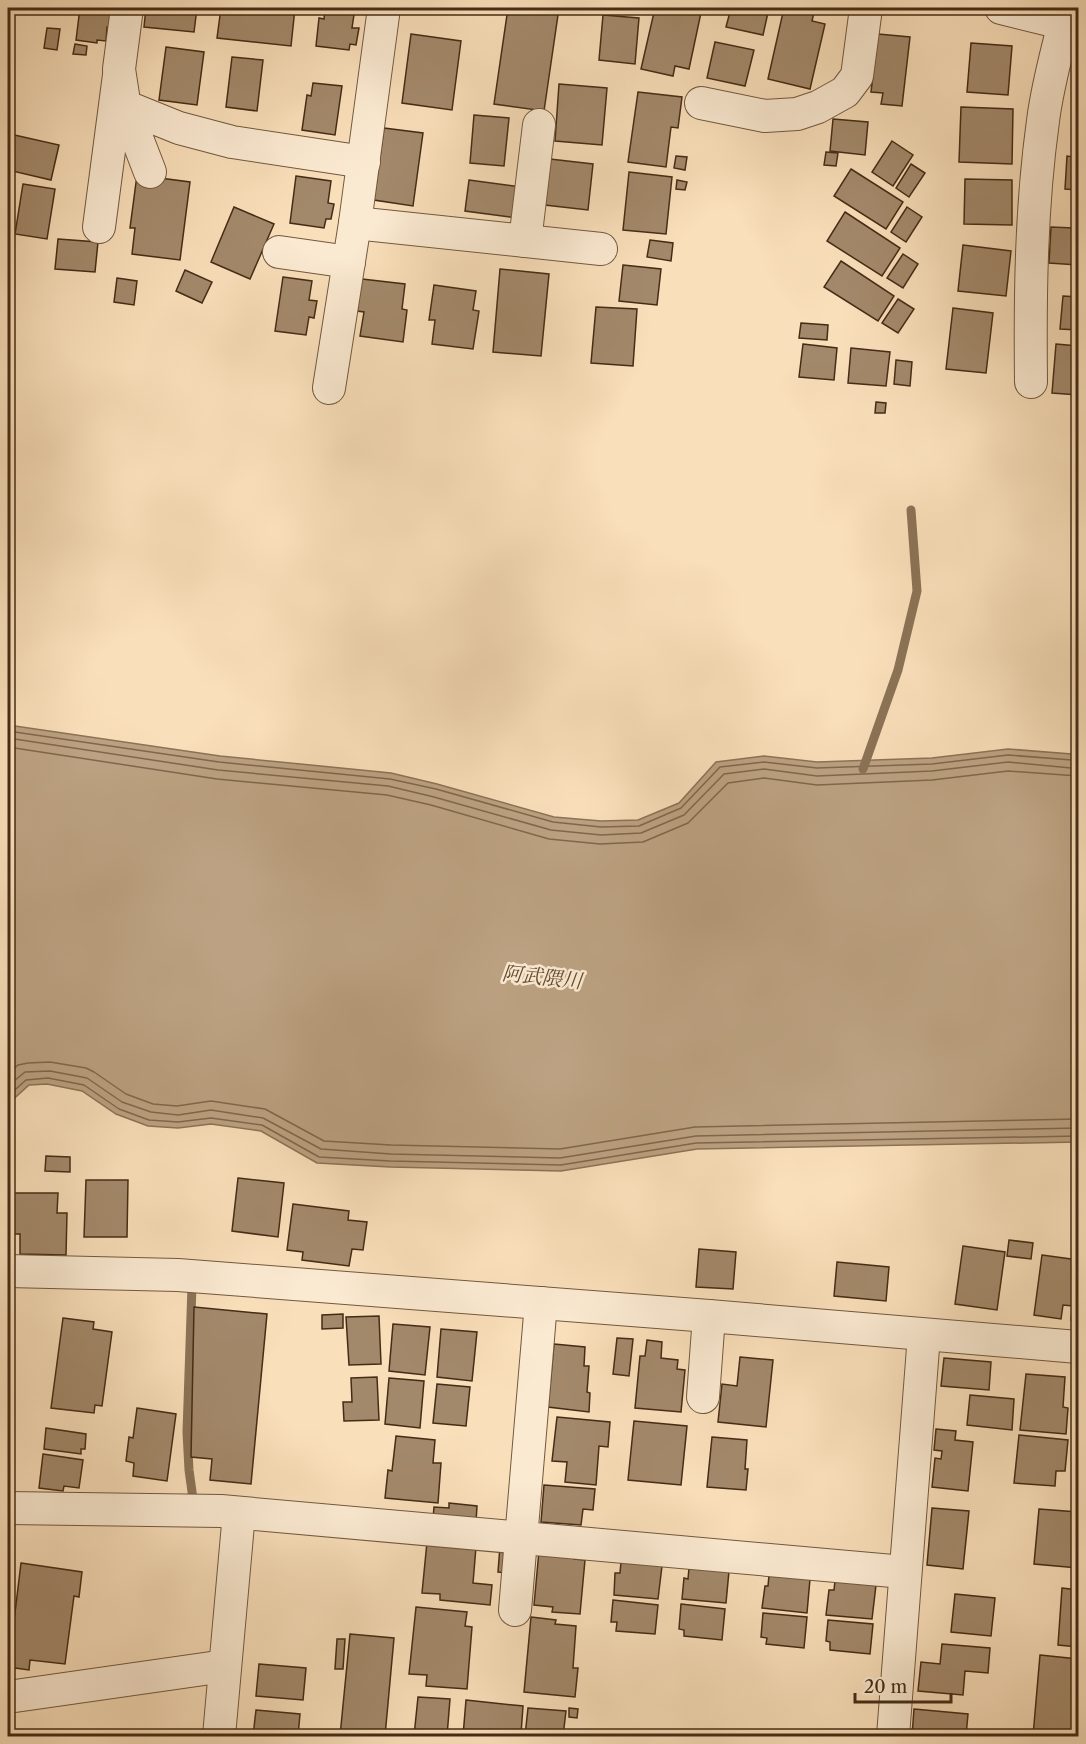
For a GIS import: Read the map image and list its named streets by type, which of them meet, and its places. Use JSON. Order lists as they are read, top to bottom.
{
  "water": ["阿武隈川"],
  "scale_bar": "20 m"
}
